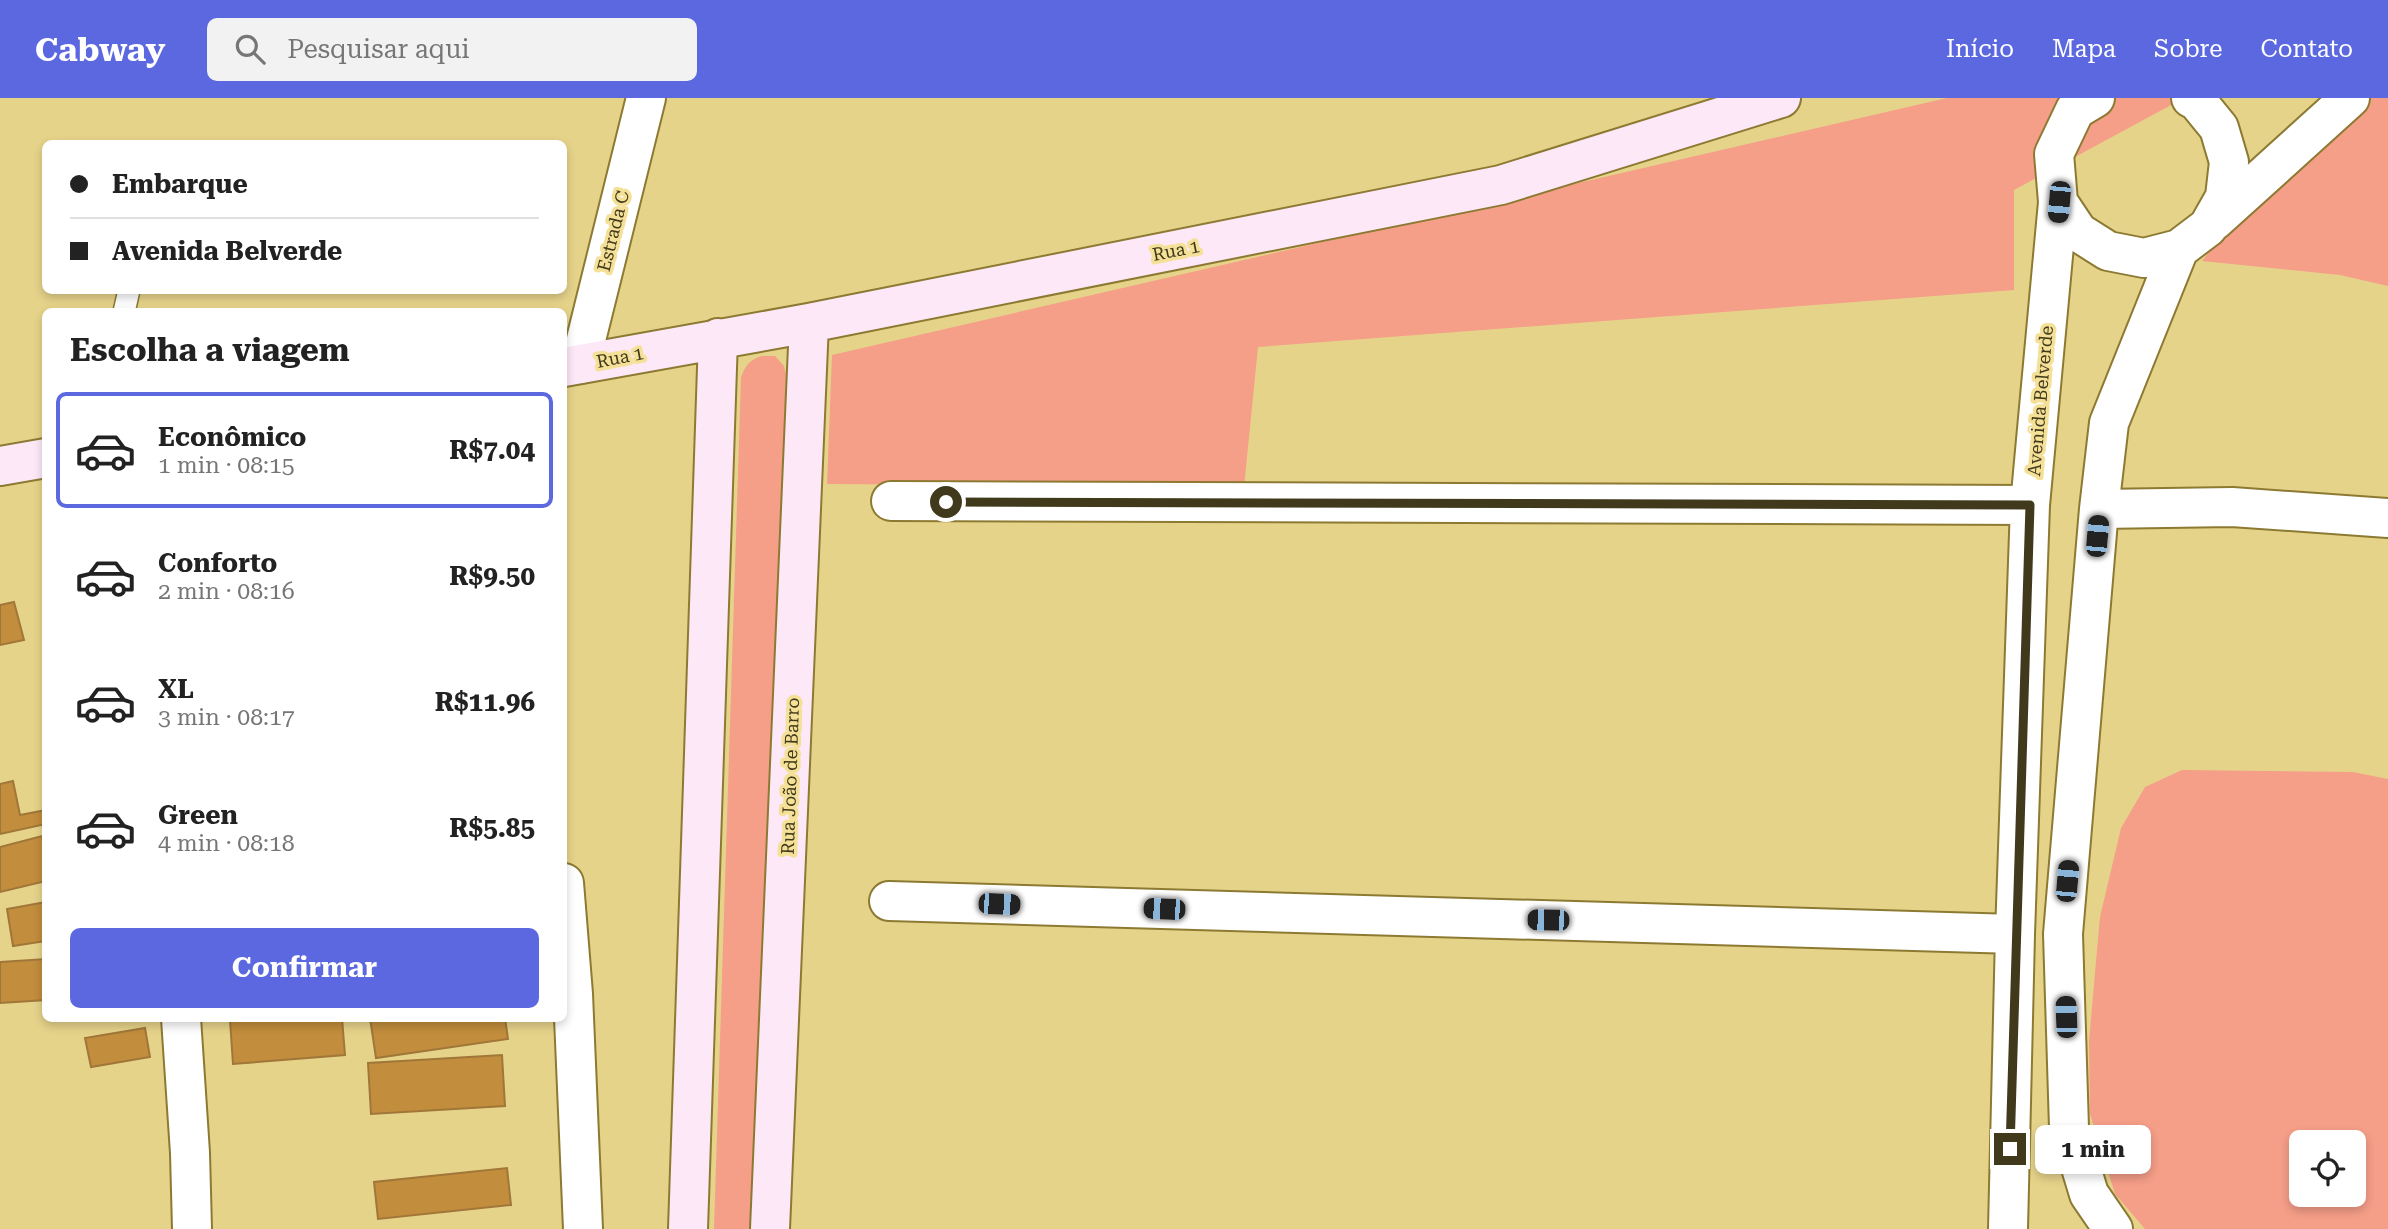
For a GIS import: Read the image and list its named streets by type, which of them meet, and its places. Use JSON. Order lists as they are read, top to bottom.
{
  "streets": {
    "street": [
      "Estrada C",
      "Rua 1",
      "Avenida Belverde",
      "Rua João de Barro"
    ]
  },
  "crossings": [
    ["Estrada C", "Rua 1"],
    ["Rua 1", "Rua João de Barro"]
  ],
  "page": {
    "header": "Cabway",
    "search": "Pesquisar aqui",
    "nav": [
      "Início",
      "Mapa",
      "Sobre",
      "Contato"
    ],
    "banner": ["Embarque", "Avenida Belverde"],
    "heading": "Escolha a viagem",
    "list": [
      {
        "name": "Econômico",
        "note": "1 min · 08:15",
        "value": "R$7.04"
      },
      {
        "name": "Conforto",
        "note": "2 min · 08:16",
        "value": "R$9.50"
      },
      {
        "name": "XL",
        "note": "3 min · 08:17",
        "value": "R$11.96"
      },
      {
        "name": "Green",
        "note": "4 min · 08:18",
        "value": "R$5.85"
      }
    ],
    "buttons": "Confirmar",
    "bubble": "1 min"
  }
}
